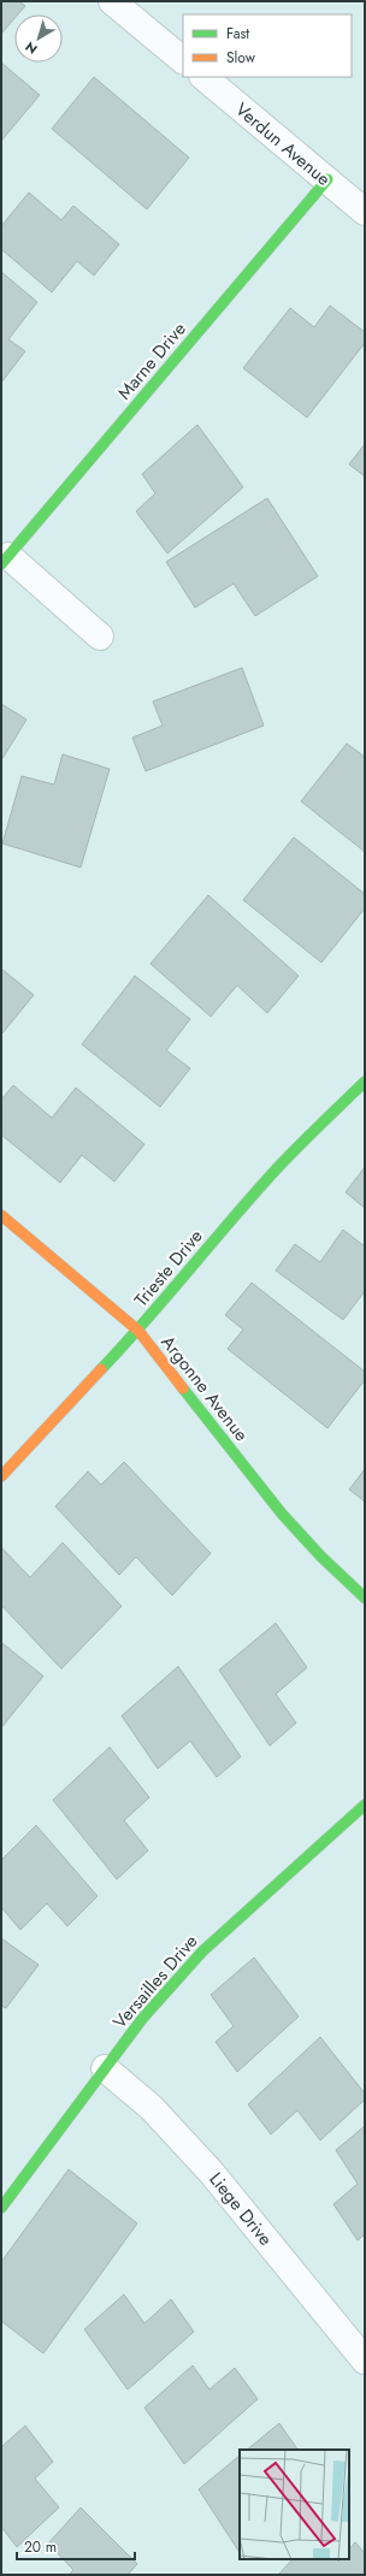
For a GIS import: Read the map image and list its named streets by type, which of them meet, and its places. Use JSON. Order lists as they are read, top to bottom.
{
  "streets": {
    "street": [
      "Verdun Avenue",
      "Marne Drive",
      "Trieste Drive",
      "Argonne Avenue",
      "Versailles Drive",
      "Liege Drive"
    ]
  },
  "crossings": [
    ["Verdun Avenue", "Marne Drive"],
    ["Trieste Drive", "Argonne Avenue"],
    ["Versailles Drive", "Liege Drive"]
  ],
  "legend": ["Fast", "Slow"],
  "scale_bar": "20 m",
  "north": "bottom left"
}
